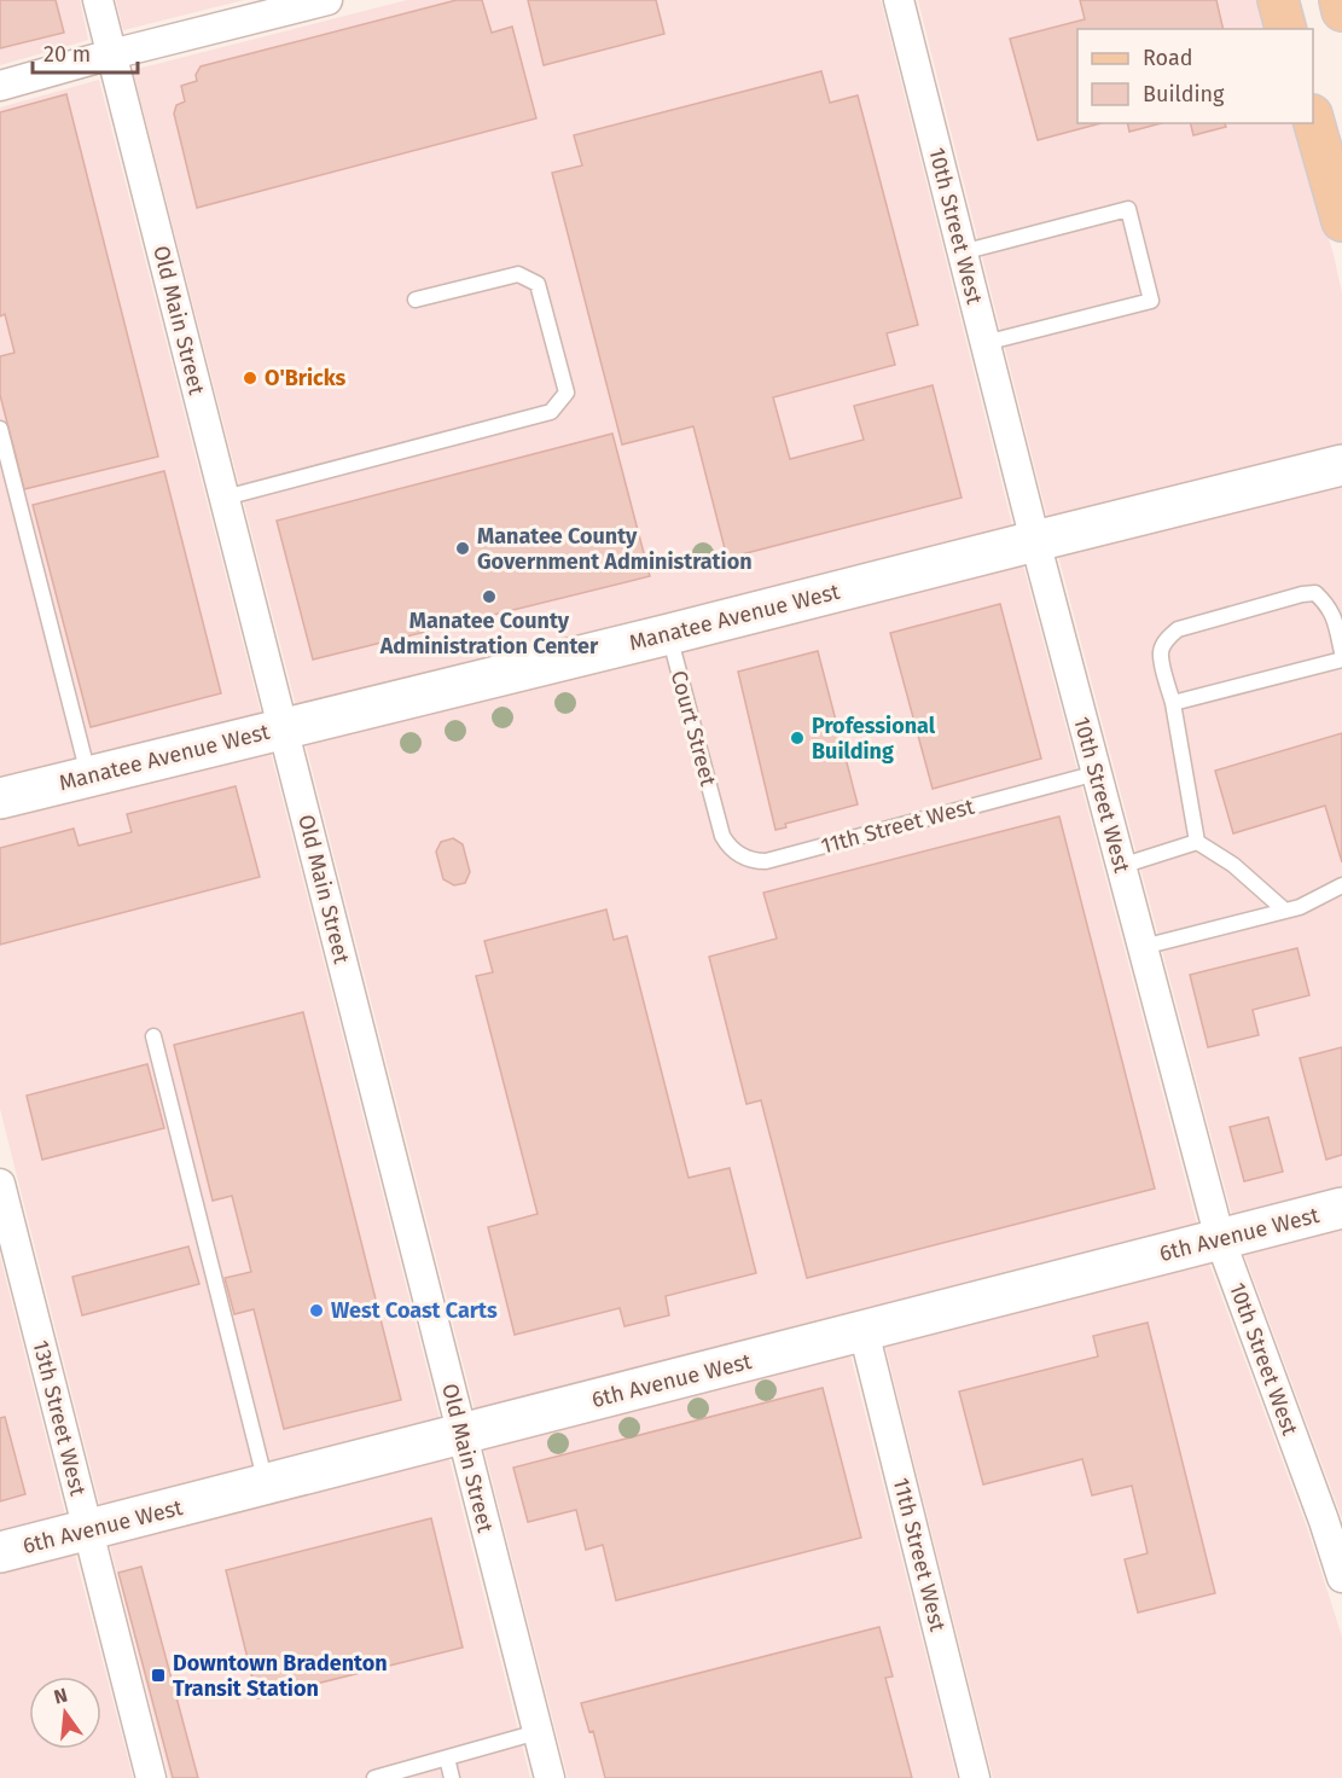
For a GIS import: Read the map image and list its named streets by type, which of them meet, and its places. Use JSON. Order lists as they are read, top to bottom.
{
  "streets": {
    "main road": ["Manatee Avenue West", "6th Avenue West"],
    "street": [
      "10th Street West",
      "Old Main Street",
      "11th Street West",
      "13th Street West"
    ],
    "lane": ["Court Street"]
  },
  "crossings": [
    ["10th Street West", "Manatee Avenue West"],
    ["10th Street West", "11th Street West"],
    ["10th Street West", "6th Avenue West"],
    ["Old Main Street", "Manatee Avenue West"],
    ["Old Main Street", "6th Avenue West"],
    ["Manatee Avenue West", "Court Street"],
    ["Court Street", "11th Street West"],
    ["11th Street West", "6th Avenue West"],
    ["6th Avenue West", "13th Street West"]
  ],
  "places": {
    "other": [
      "O'Bricks",
      "Manatee County Government Administration",
      "Manatee County Administration Center",
      "Professional Building",
      "West Coast Carts"
    ],
    "transit": ["Downtown Bradenton Transit Station"]
  },
  "legend": ["Road", "Building"],
  "scale_bar": "20 m",
  "north": "top"
}
